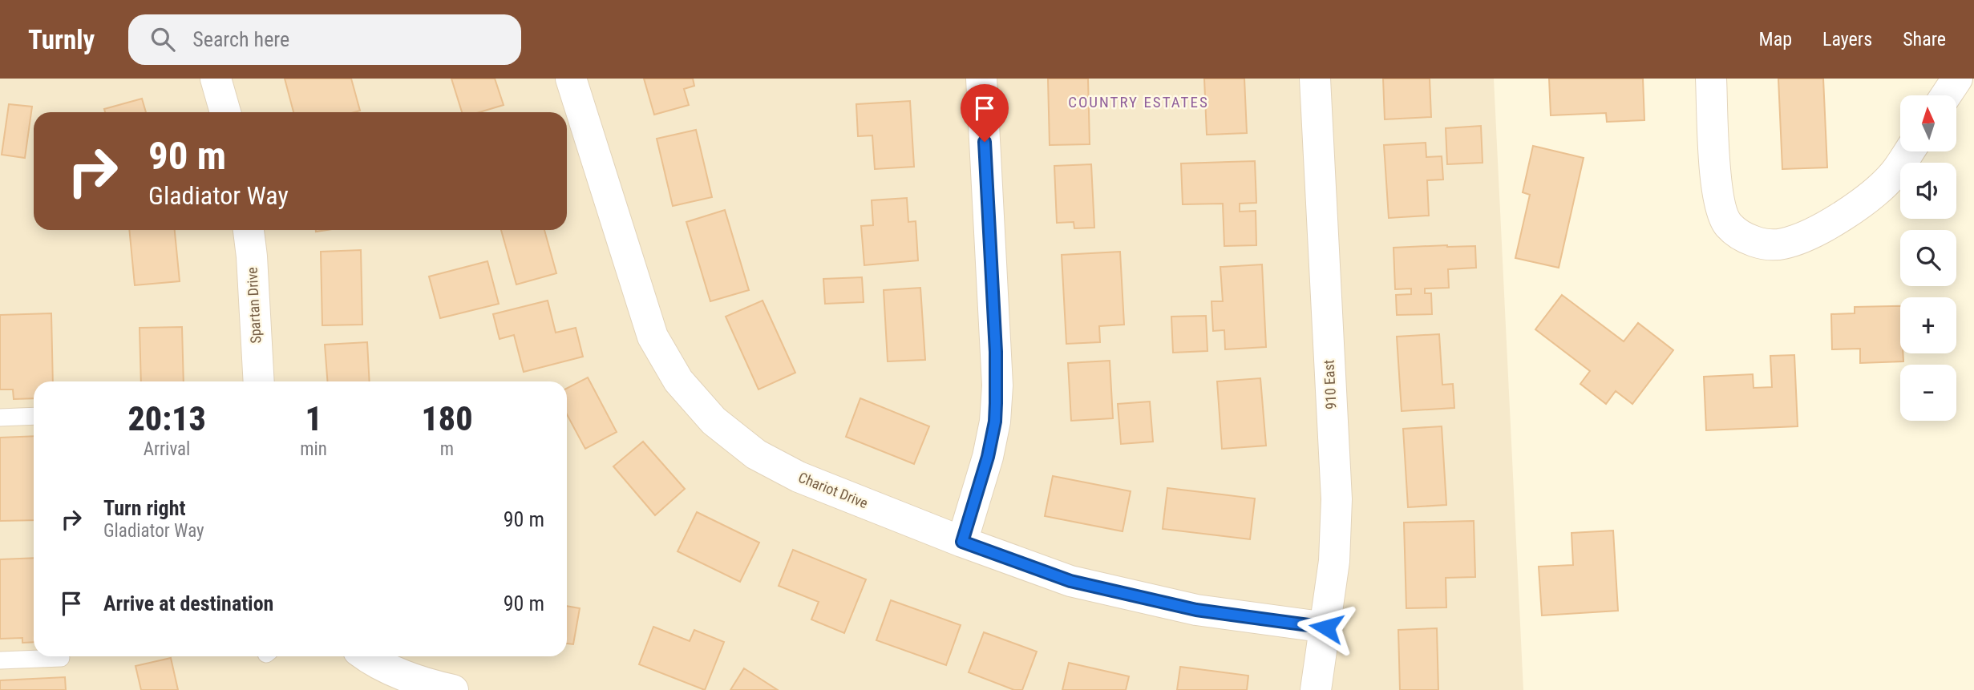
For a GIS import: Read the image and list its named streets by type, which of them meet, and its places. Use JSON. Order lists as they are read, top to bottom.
{
  "streets": {
    "street": ["Spartan Drive", "910 East", "Chariot Drive"]
  },
  "crossings": [
    ["910 East", "Chariot Drive"]
  ],
  "districts": ["COUNTRY ESTATES"],
  "north": "top",
  "page": {
    "header": "Turnly",
    "search": "Search here",
    "nav": ["Map", "Layers", "Share"],
    "map_buttons": ["+", "−"],
    "turn": ["90 m", "Gladiator Way"],
    "eta": [
      "20:13",
      "Arrival",
      "1",
      "min",
      "180",
      "m"
    ],
    "list": [
      {
        "name": "Turn right",
        "note": "Gladiator Way",
        "value": "90 m"
      },
      {
        "name": "Arrive at destination",
        "value": "90 m"
      }
    ]
  }
}
